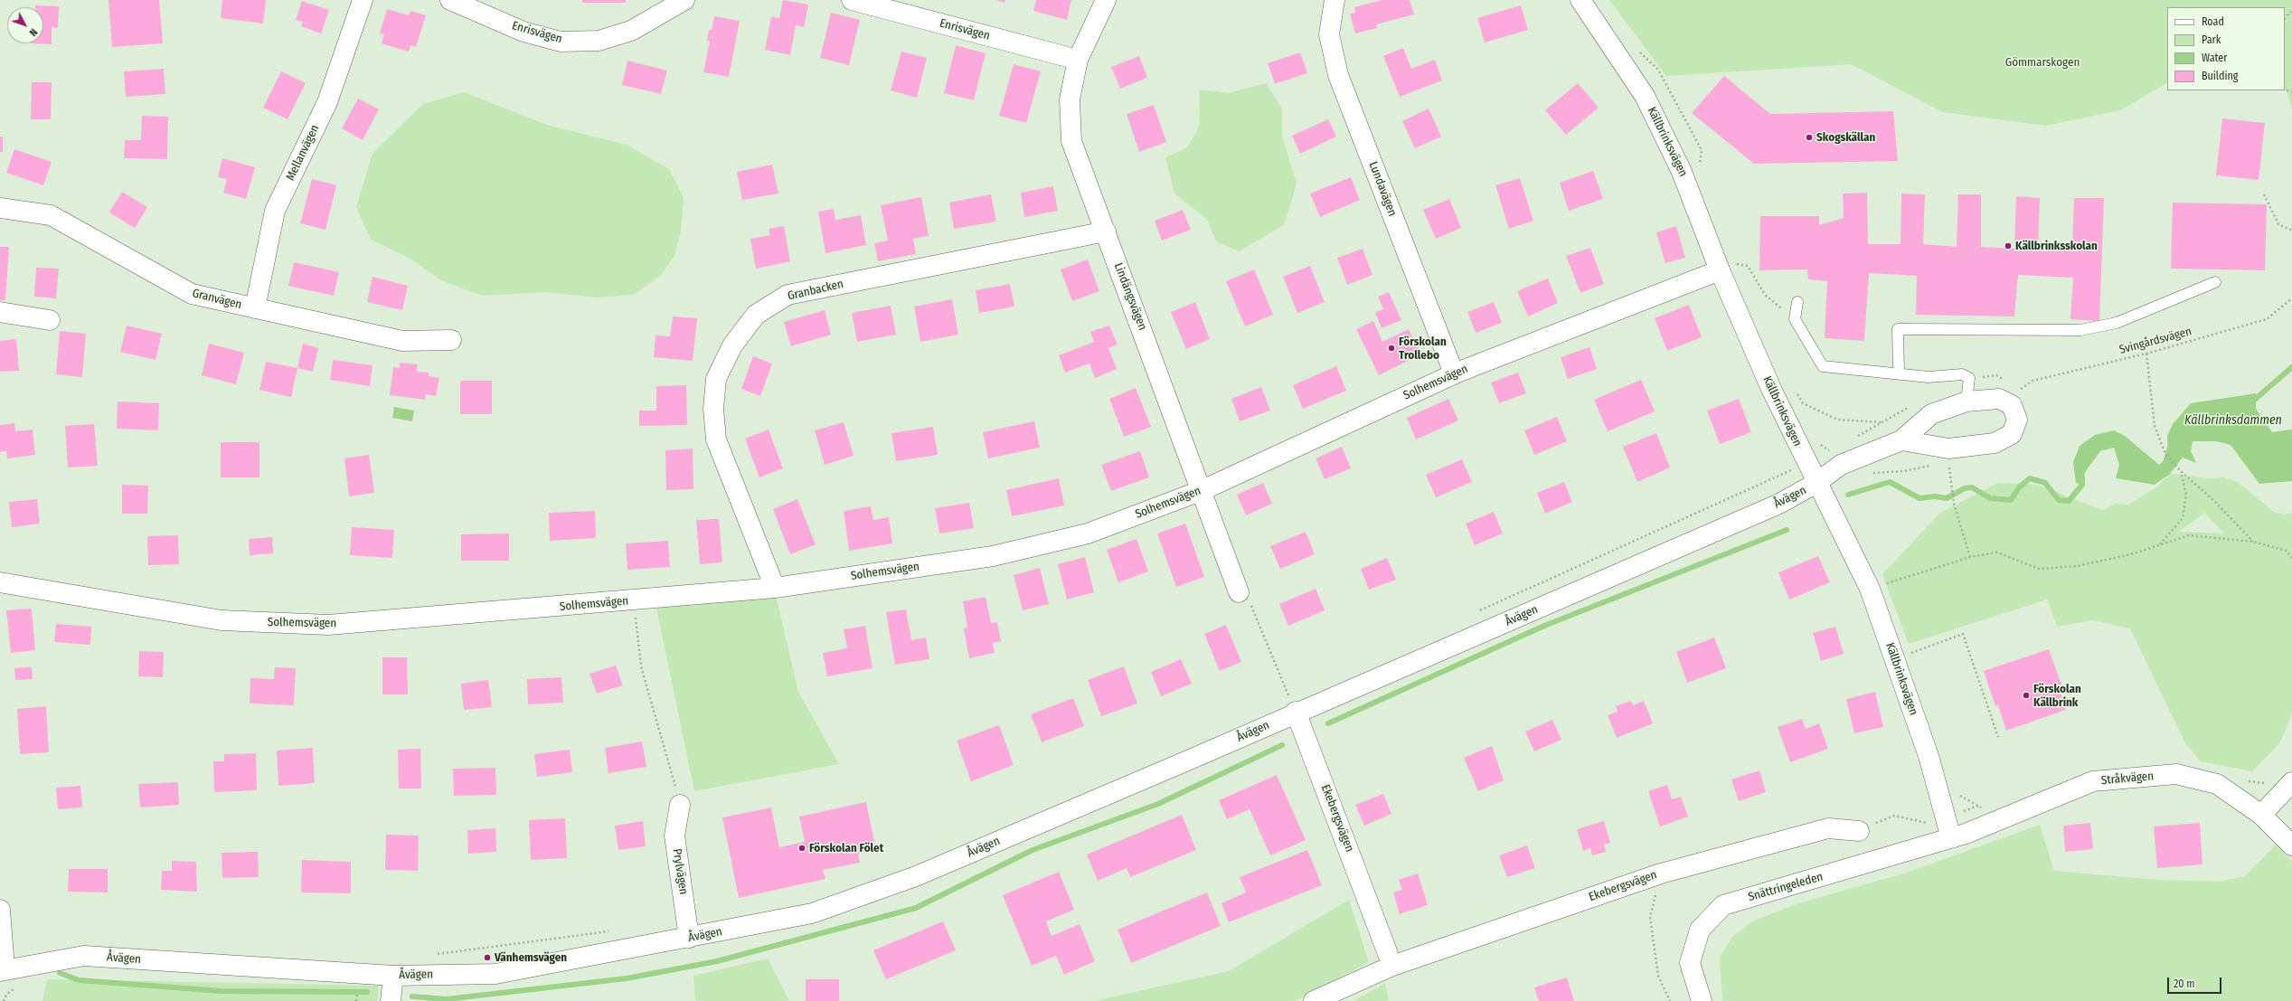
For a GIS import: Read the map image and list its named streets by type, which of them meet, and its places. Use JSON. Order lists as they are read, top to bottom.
{
  "streets": {
    "street": [
      "Enrisvägen",
      "Källbrinksvägen",
      "Mellanvägen",
      "Lundavägen",
      "Granbacken",
      "Lindängsvägen",
      "Granvägen",
      "Solhemsvägen",
      "Åvägen",
      "Stråkvägen",
      "Ekebergsvägen",
      "Prylvägen",
      "Snättringeleden"
    ],
    "path": ["Svingårdsvägen"]
  },
  "crossings": [
    ["Enrisvägen", "Lindängsvägen"],
    ["Källbrinksvägen", "Solhemsvägen"],
    ["Källbrinksvägen", "Åvägen"],
    ["Källbrinksvägen", "Stråkvägen"],
    ["Källbrinksvägen", "Snättringeleden"],
    ["Mellanvägen", "Granvägen"],
    ["Lundavägen", "Solhemsvägen"],
    ["Granbacken", "Lindängsvägen"],
    ["Granbacken", "Solhemsvägen"],
    ["Lindängsvägen", "Solhemsvägen"],
    ["Åvägen", "Ekebergsvägen"],
    ["Åvägen", "Prylvägen"],
    ["Stråkvägen", "Snättringeleden"]
  ],
  "water": ["Källbrinksdammen"],
  "parks": ["Gömmarskogen"],
  "places": [
    "Skogskällan",
    "Källbrinksskolan",
    "Förskolan Trollebo",
    "Förskolan Källbrink",
    "Förskolan Fölet",
    "Vänhemsvägen"
  ],
  "legend": [
    "Road",
    "Park",
    "Water",
    "Building"
  ],
  "scale_bar": "20 m",
  "north": "bottom right"
}
